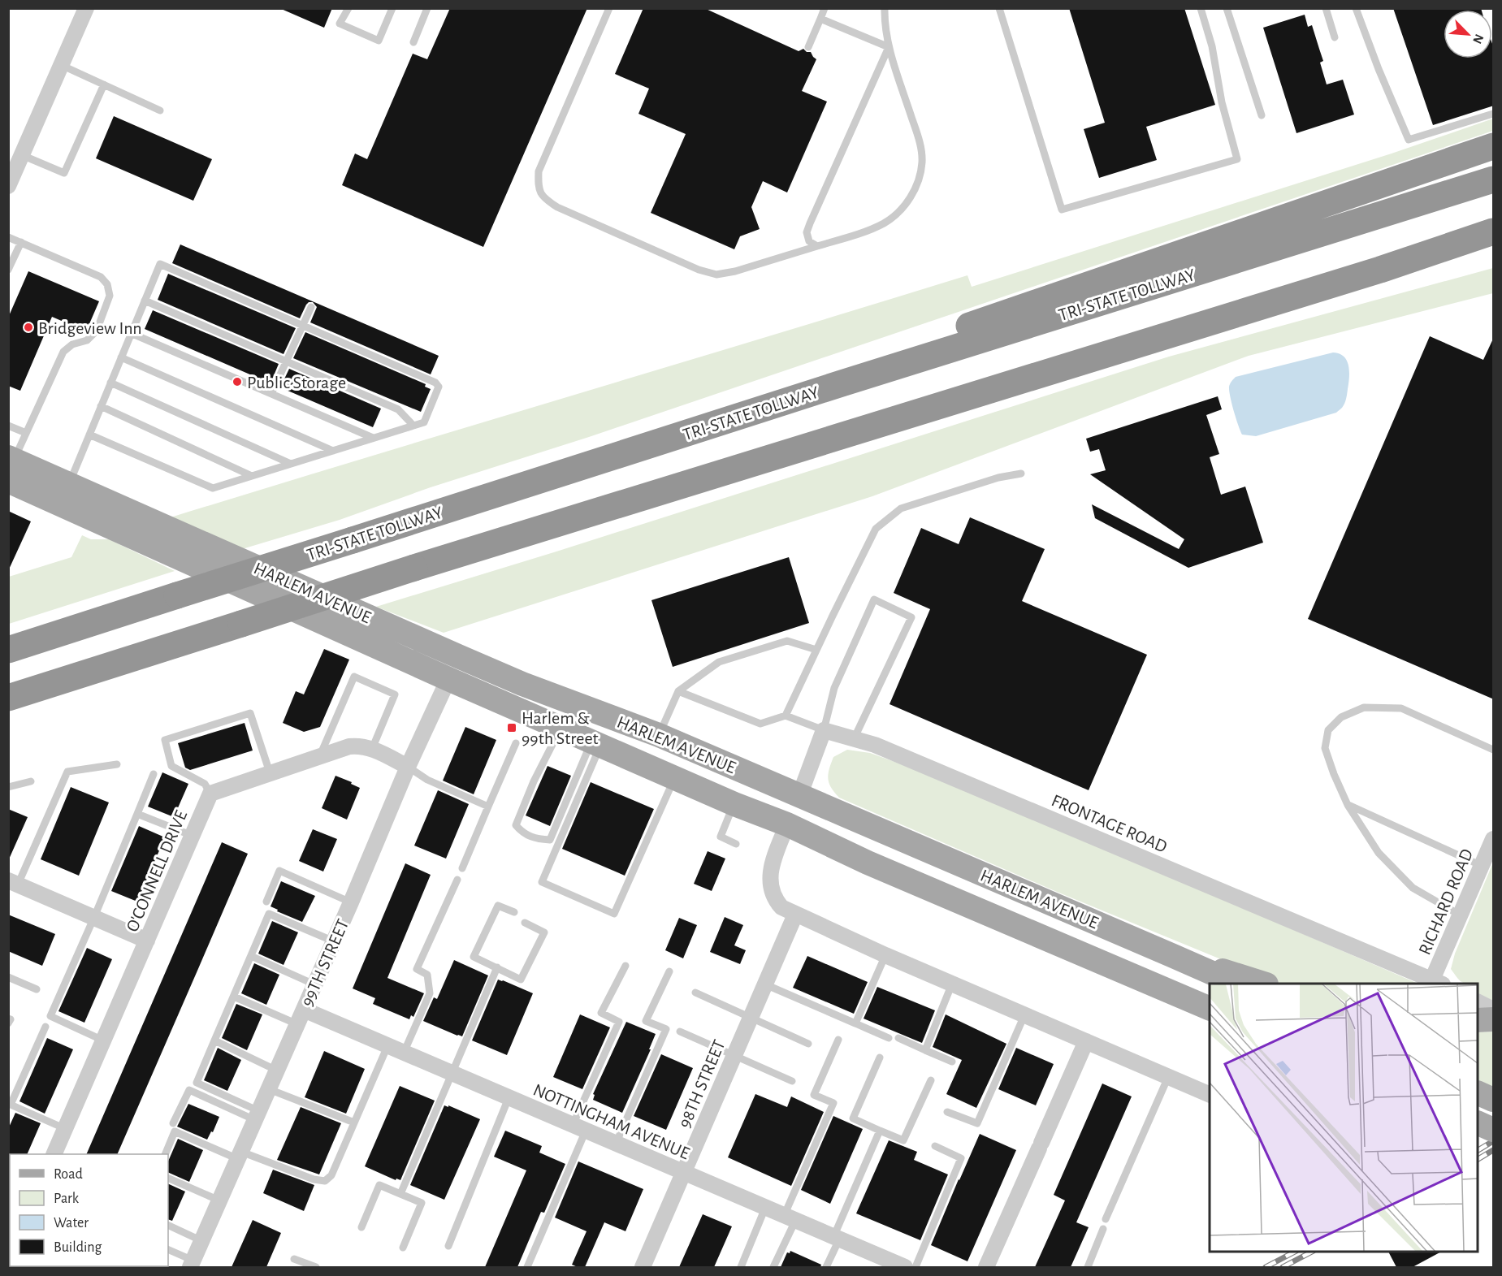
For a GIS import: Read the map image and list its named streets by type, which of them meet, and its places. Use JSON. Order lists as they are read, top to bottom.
{
  "streets": {
    "highway": ["TRI-STATE TOLLWAY"],
    "main road": ["HARLEM AVENUE", "99TH STREET"],
    "street": [
      "FRONTAGE ROAD",
      "O'CONNELL DRIVE",
      "RICHARD ROAD",
      "98TH STREET",
      "NOTTINGHAM AVENUE"
    ]
  },
  "crossings": [
    ["HARLEM AVENUE", "99TH STREET"],
    ["FRONTAGE ROAD", "RICHARD ROAD"],
    ["99TH STREET", "NOTTINGHAM AVENUE"],
    ["98TH STREET", "NOTTINGHAM AVENUE"]
  ],
  "places": {
    "other": ["Bridgeview Inn", "Public Storage"],
    "transit": ["Harlem & 99th Street"]
  },
  "legend": [
    "Road",
    "Park",
    "Water",
    "Building"
  ],
  "north": "bottom right"
}
